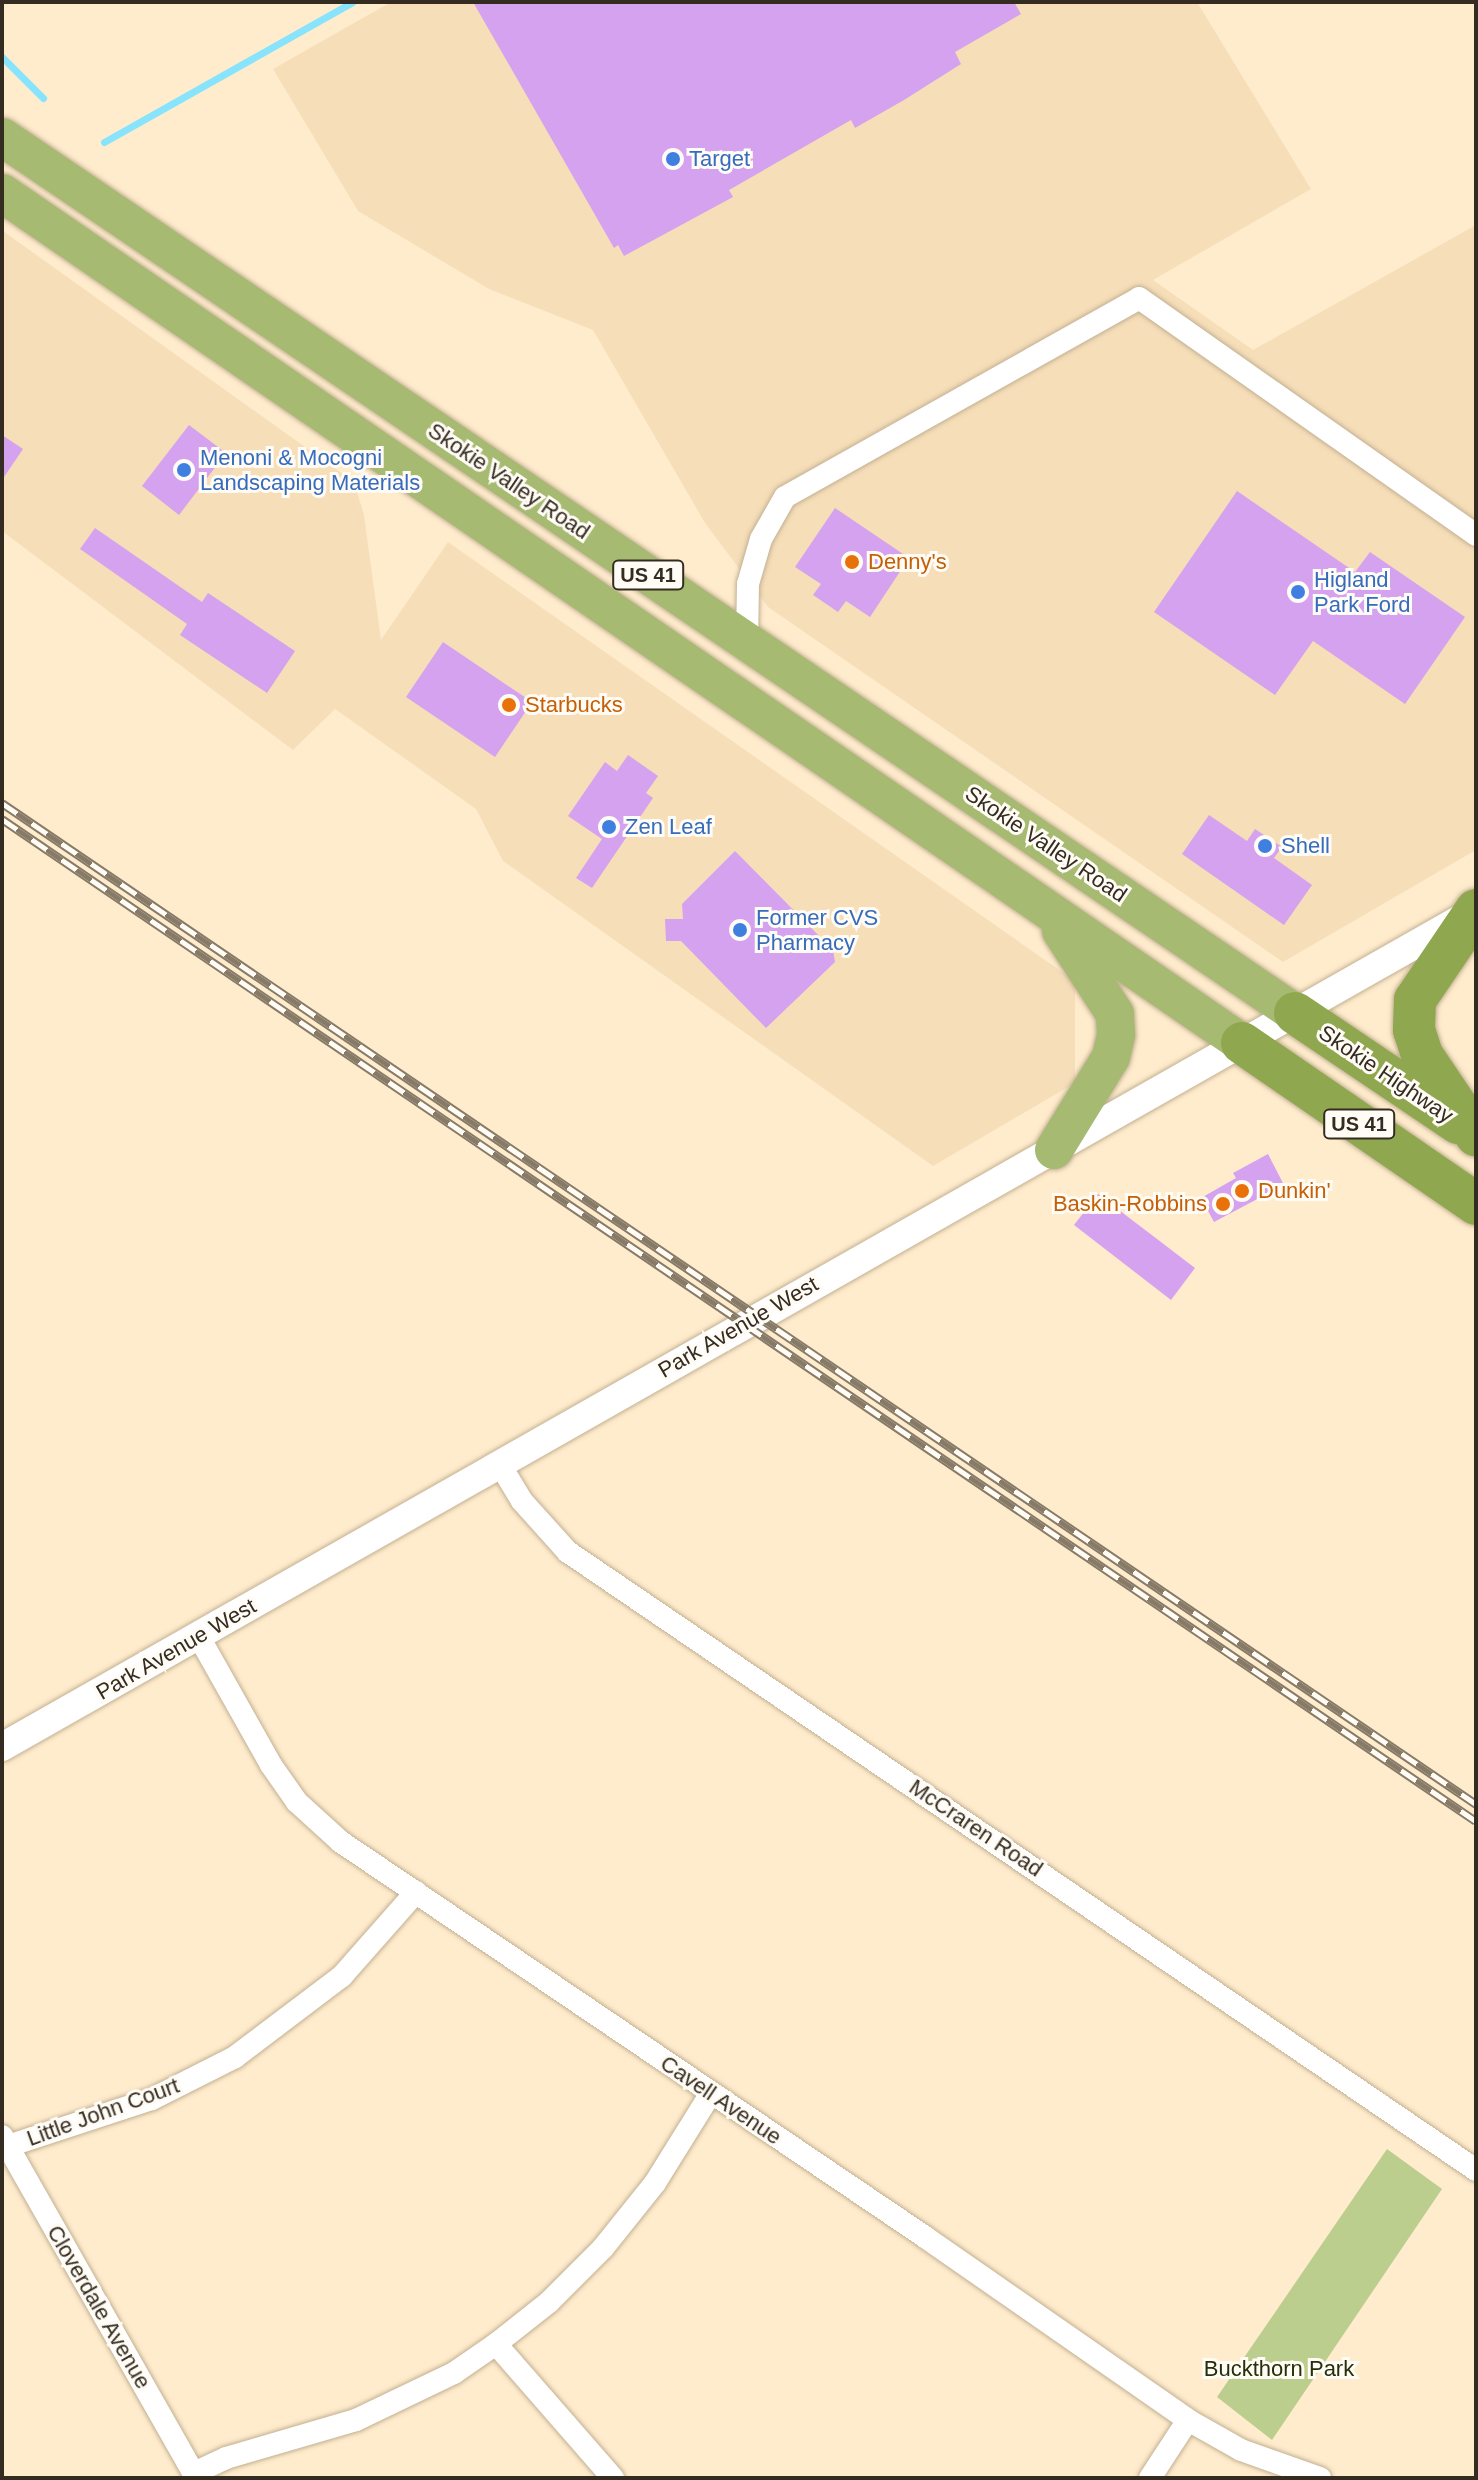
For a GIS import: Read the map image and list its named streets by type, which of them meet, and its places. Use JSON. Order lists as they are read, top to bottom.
{
  "streets": {
    "highway": ["Skokie Valley Road", "US 41", "Skokie Highway"],
    "street": [
      "Park Avenue West",
      "McCraren Road",
      "Cavell Avenue",
      "Little John Court",
      "Cloverdale Avenue"
    ]
  },
  "crossings": [
    ["Skokie Valley Road", "Skokie Highway"],
    ["Skokie Valley Road", "Park Avenue West"],
    ["US 41", "Park Avenue West"],
    ["Skokie Highway", "Park Avenue West"],
    ["Park Avenue West", "McCraren Road"],
    ["Park Avenue West", "Cavell Avenue"],
    ["Cavell Avenue", "Little John Court"],
    ["Little John Court", "Cloverdale Avenue"]
  ],
  "parks": ["Buckthorn Park"],
  "places": [
    "Target",
    "Menoni & Mocogni Landscaping Materials",
    "Denny's",
    "Higland Park Ford",
    "Starbucks",
    "Zen Leaf",
    "Shell",
    "Former CVS Pharmacy",
    "Dunkin'",
    "Baskin-Robbins"
  ]
}
